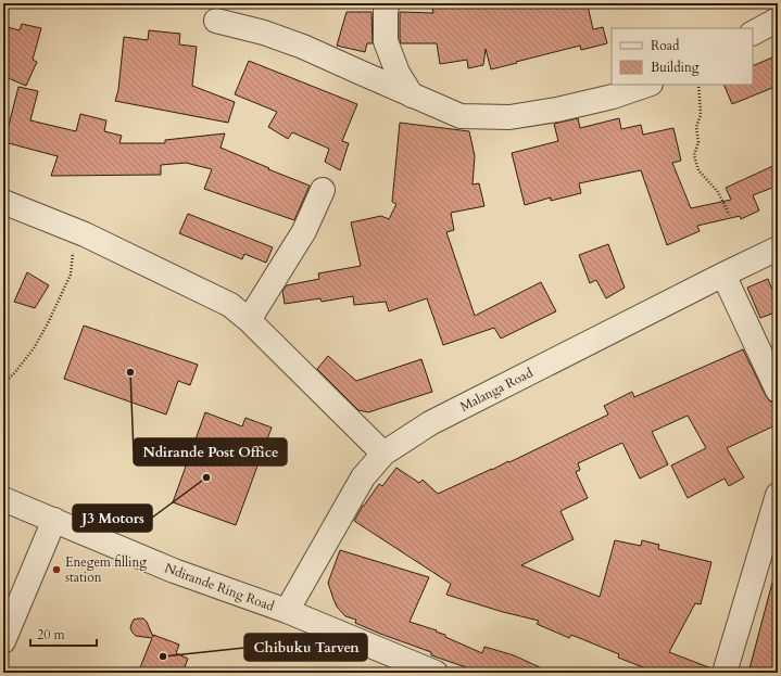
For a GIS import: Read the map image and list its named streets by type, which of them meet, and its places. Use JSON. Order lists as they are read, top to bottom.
{
  "streets": {
    "street": ["Malanga Road", "Ndirande Ring Road"]
  },
  "crossings": [
    ["Malanga Road", "Ndirande Ring Road"]
  ],
  "places": [
    "Ndirande Post Office",
    "J3 Motors",
    "Enegem filling station",
    "Chibuku Tarven"
  ],
  "legend": ["Road", "Building"],
  "scale_bar": "20 m"
}
